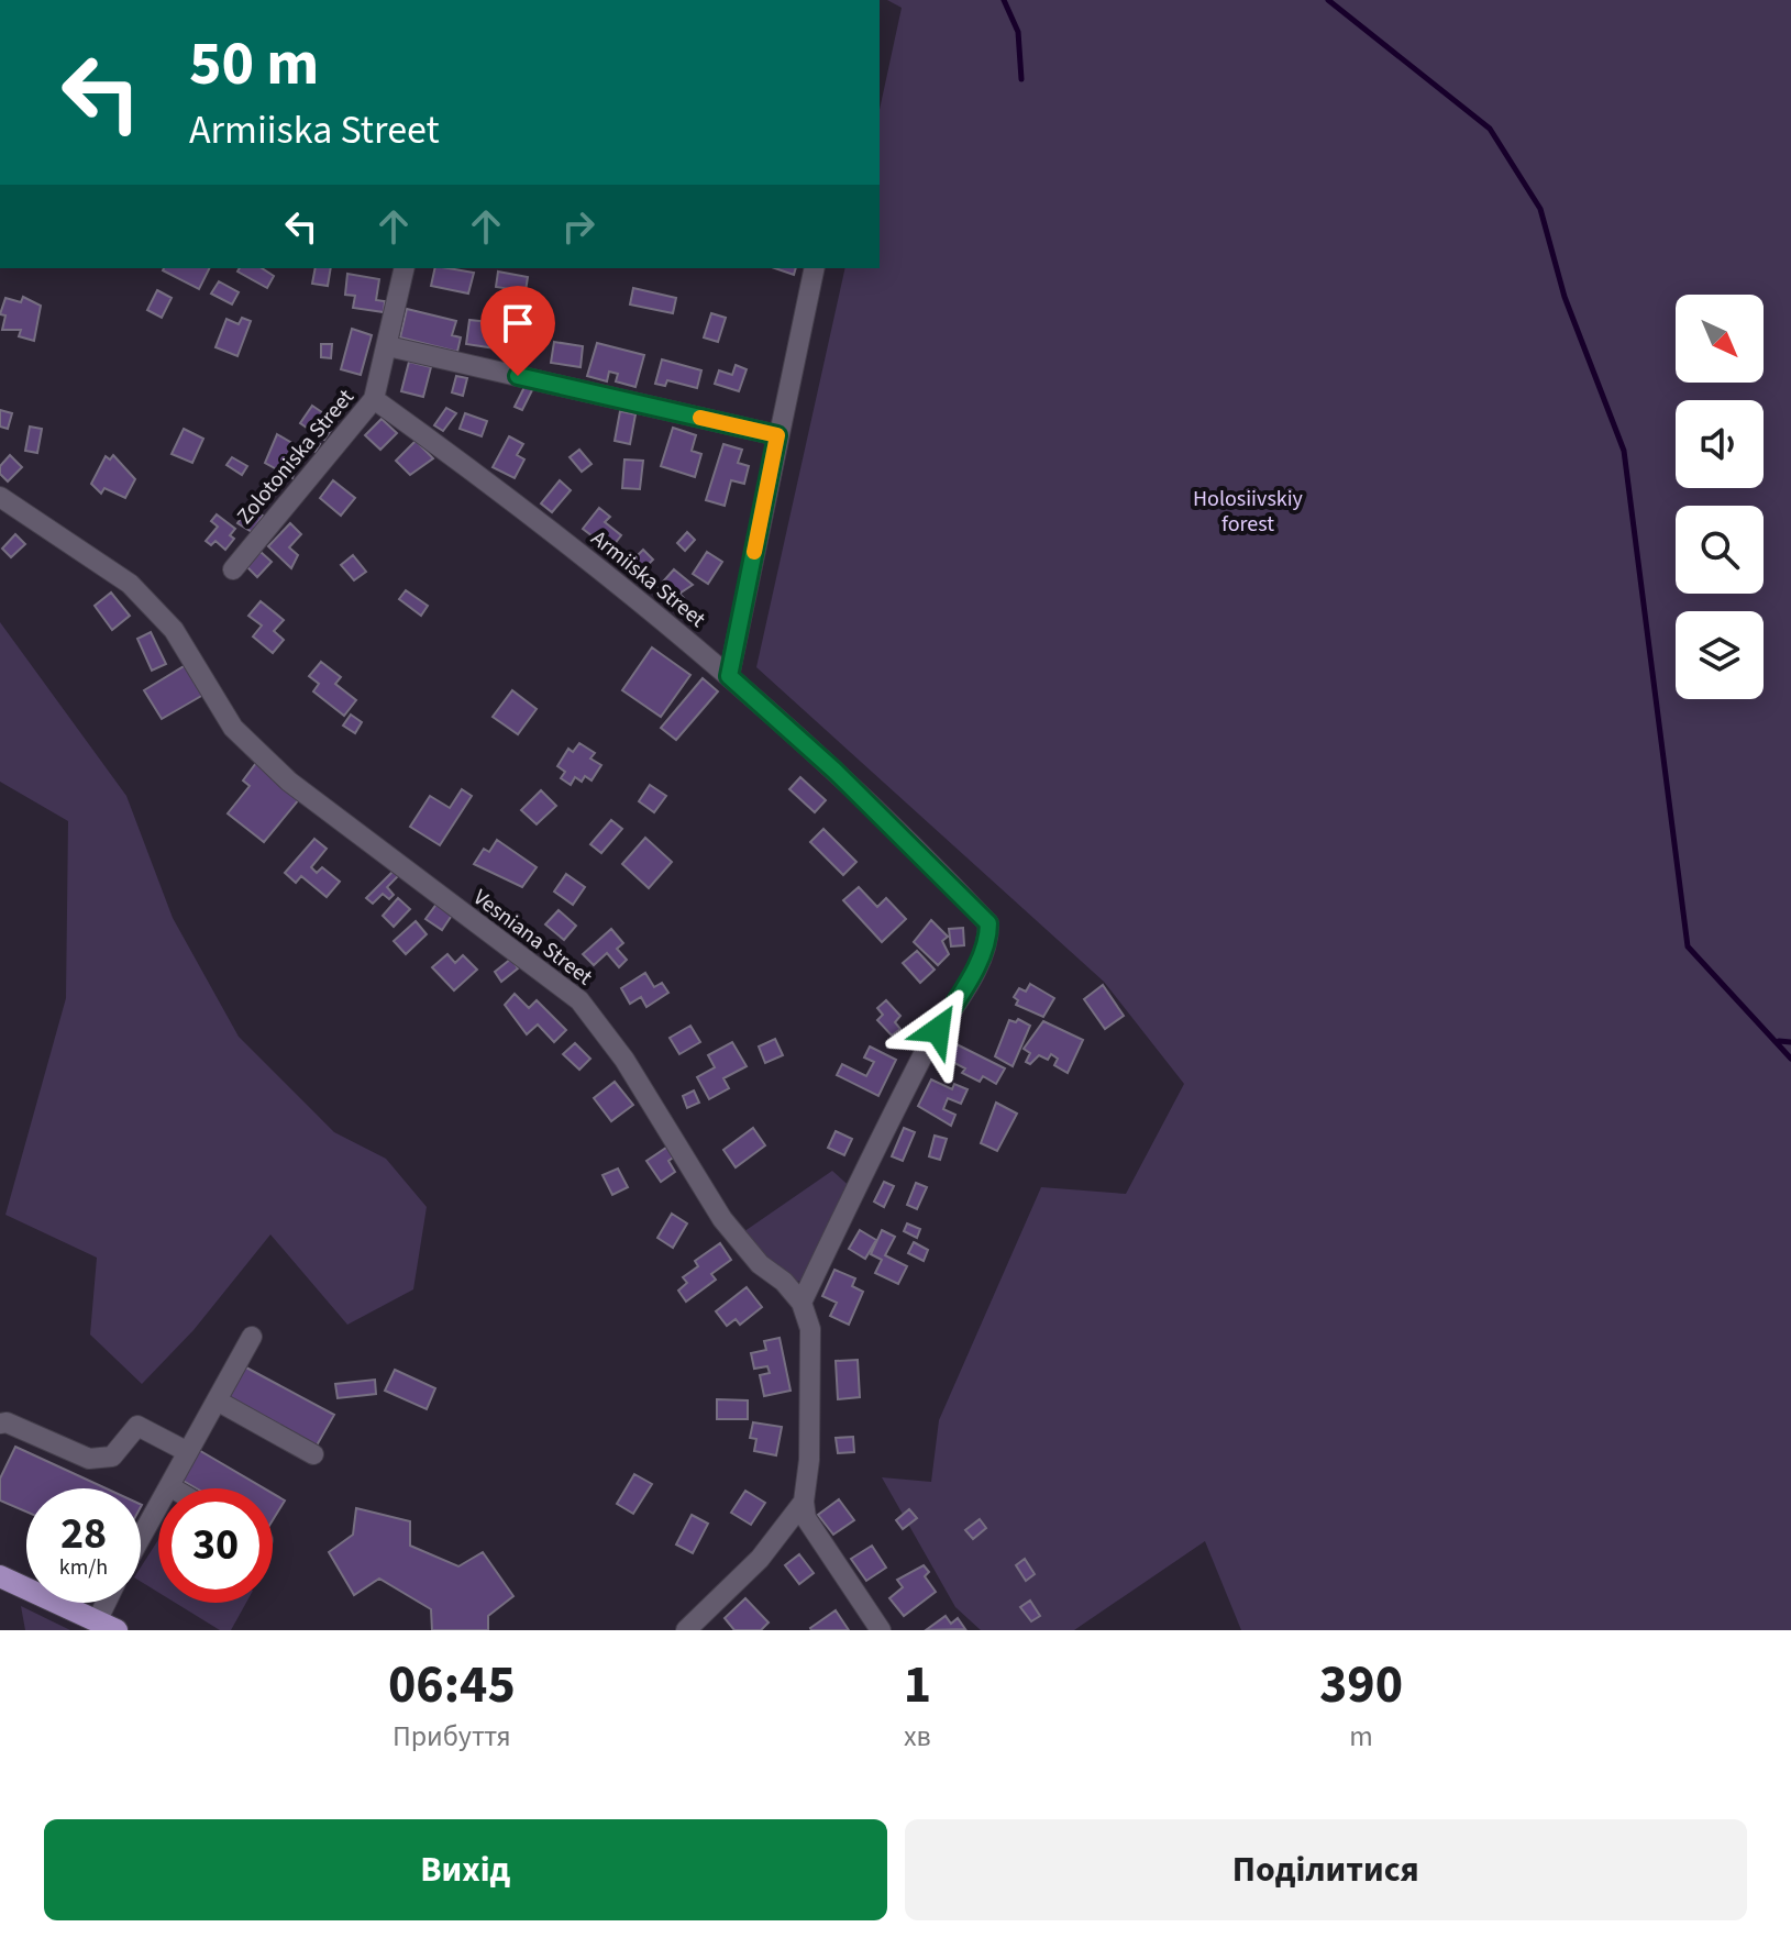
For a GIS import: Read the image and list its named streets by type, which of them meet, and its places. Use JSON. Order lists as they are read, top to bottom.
{
  "streets": {
    "street": ["Zolotoniska Street", "Armiiska Street", "Vesniana Street"]
  },
  "crossings": [
    ["Zolotoniska Street", "Armiiska Street"],
    ["Armiiska Street", "Vesniana Street"]
  ],
  "parks": ["Holosiivskiy forest"],
  "north": "bottom right",
  "page": {
    "turn": ["50 m", "Armiiska Street"],
    "speed": "28 km/h",
    "limit": "30",
    "eta": [
      "06:45",
      "Прибуття",
      "1",
      "хв",
      "390",
      "m"
    ],
    "buttons": ["Вихід", "Поділитися"]
  }
}
